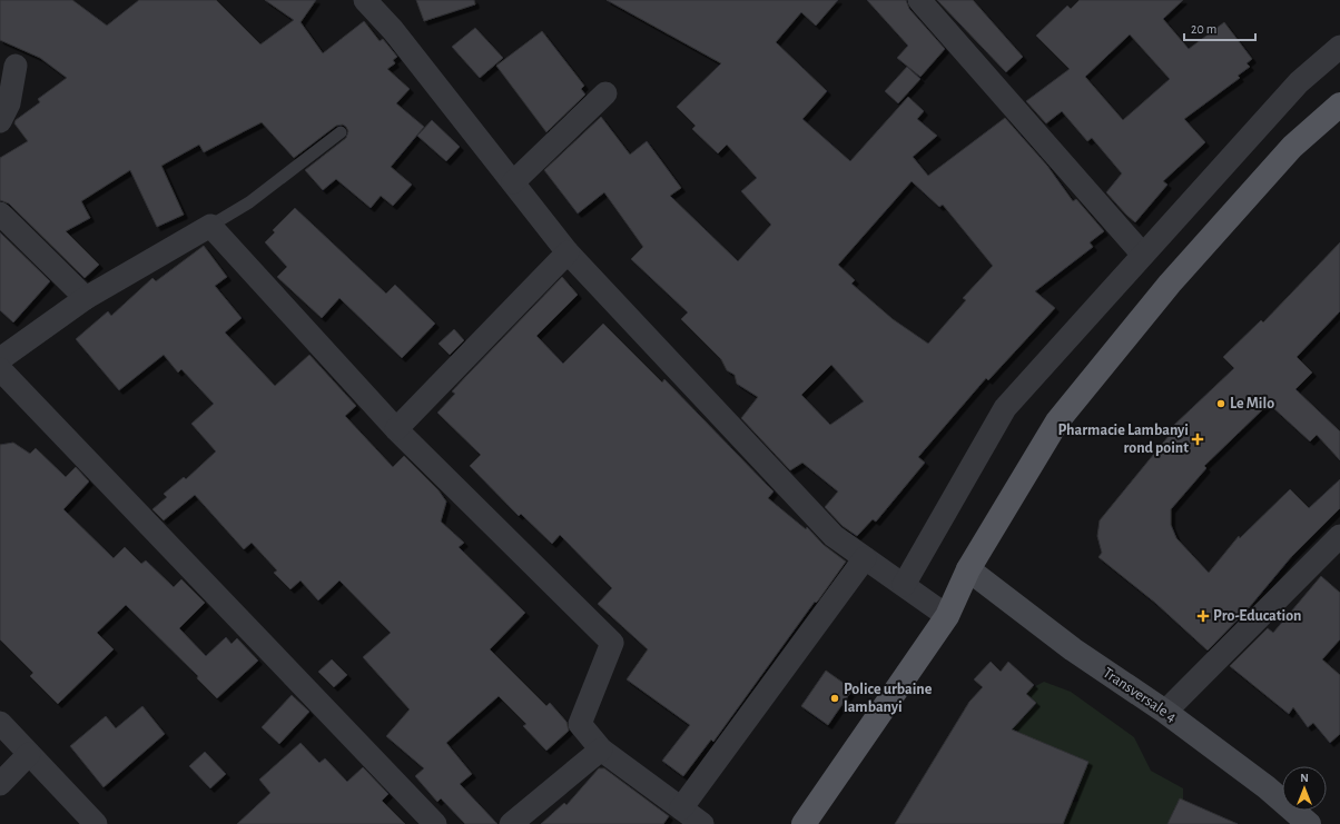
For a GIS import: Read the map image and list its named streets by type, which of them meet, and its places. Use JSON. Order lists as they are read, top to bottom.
{
  "streets": {
    "main road": ["Transversale 4"]
  },
  "places": {
    "other": ["Le Milo", "Police urbaine lambanyi"],
    "health": ["Pharmacie Lambanyi rond point", "Pro-Education"]
  },
  "scale_bar": "20 m",
  "north": "top"
}
